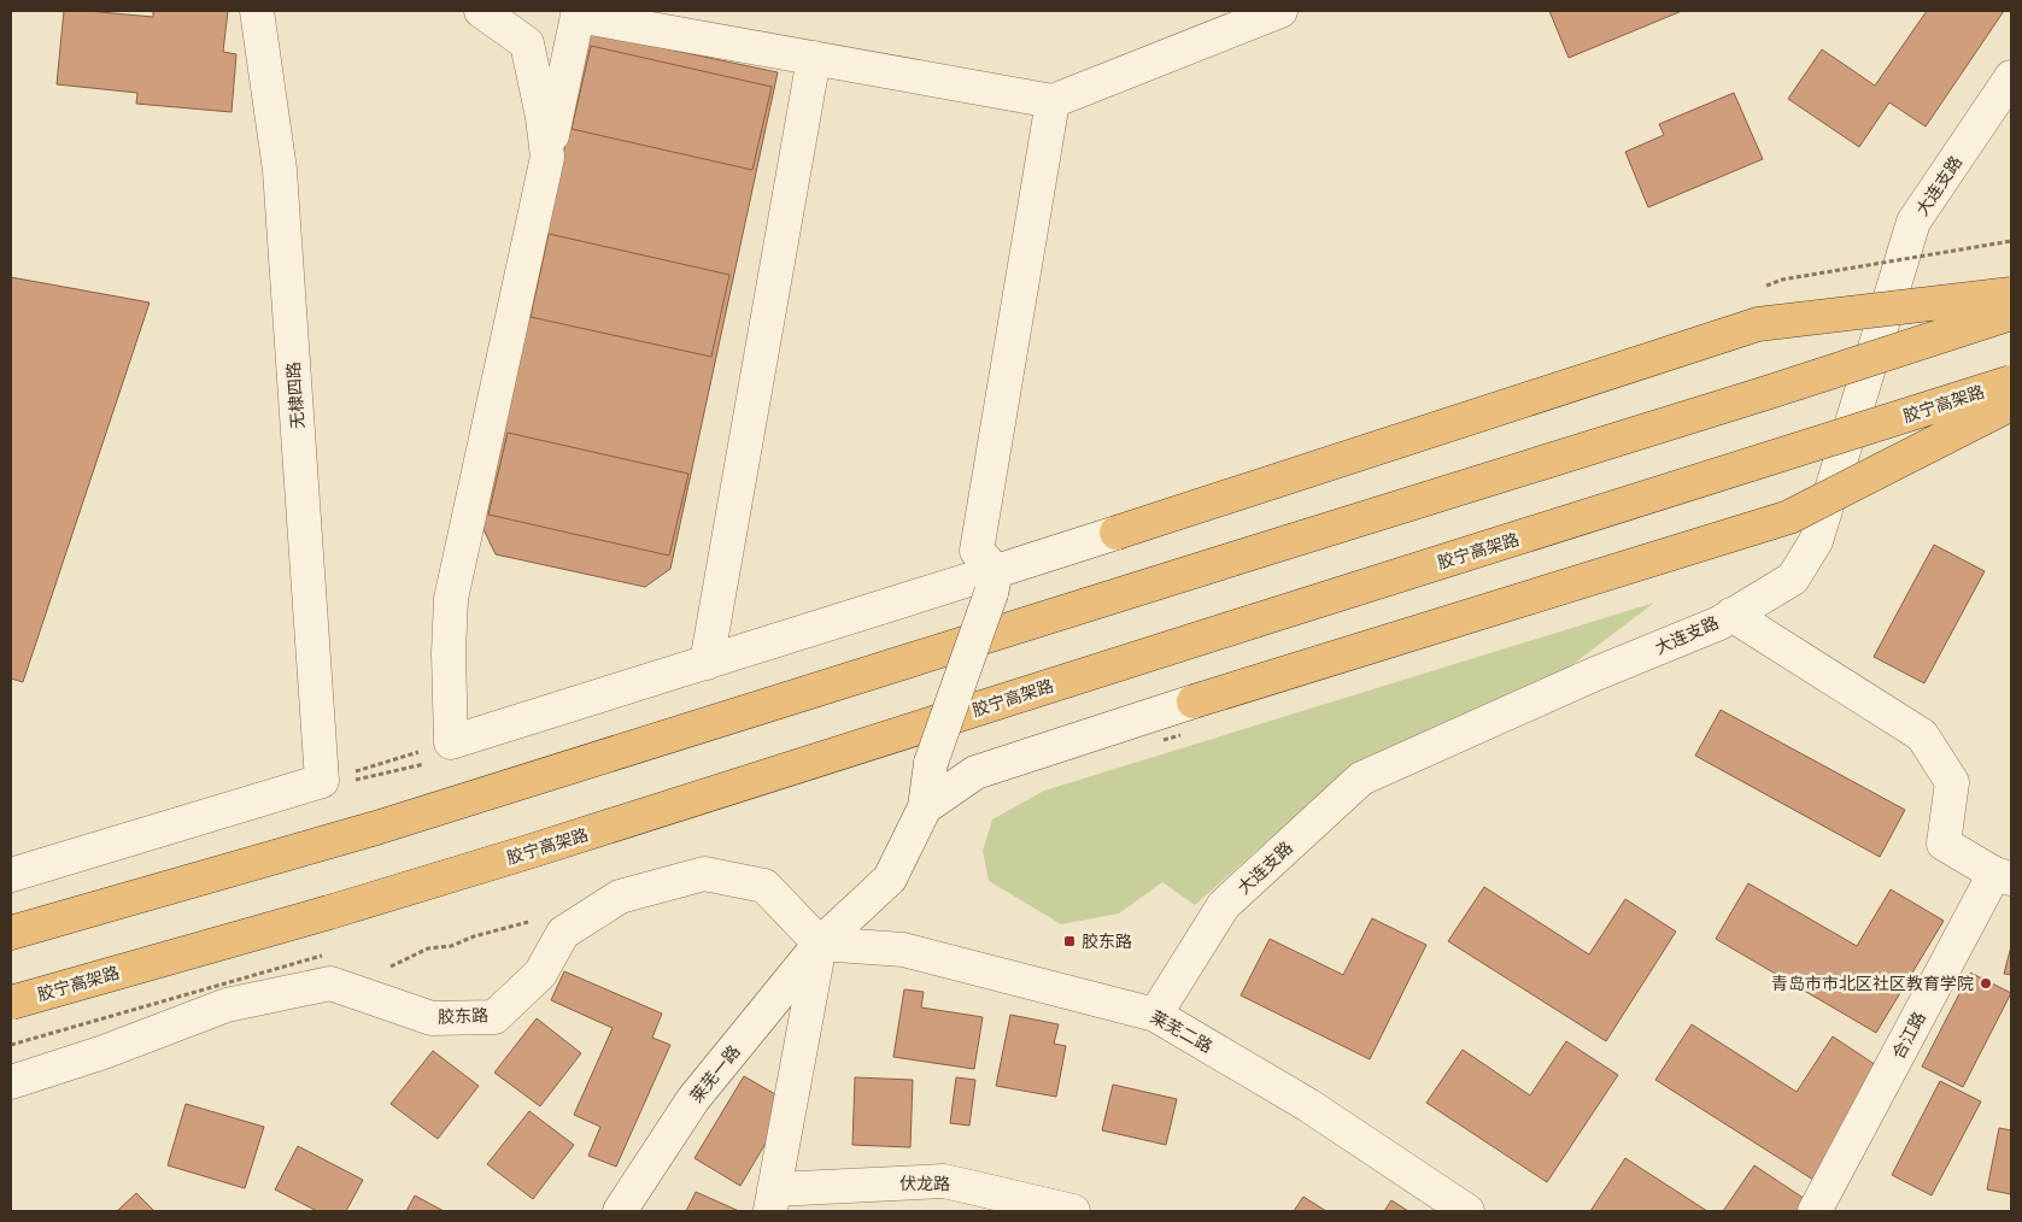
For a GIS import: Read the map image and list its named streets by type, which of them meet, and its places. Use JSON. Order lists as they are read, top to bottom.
{
  "streets": {
    "highway": ["胶宁高架路"],
    "street": [
      "大连支路",
      "无棣四路",
      "胶东路",
      "莱芜二路",
      "合江路",
      "莱芜一路",
      "伏龙路"
    ]
  },
  "crossings": [
    ["大连支路", "莱芜二路"],
    ["胶东路", "莱芜二路"],
    ["胶东路", "莱芜一路"],
    ["胶东路", "伏龙路"],
    ["莱芜二路", "莱芜一路"],
    ["莱芜二路", "伏龙路"],
    ["莱芜一路", "伏龙路"]
  ],
  "places": {
    "transit": ["胶东路"],
    "other": ["青岛市市北区社区教育学院"]
  }
}
